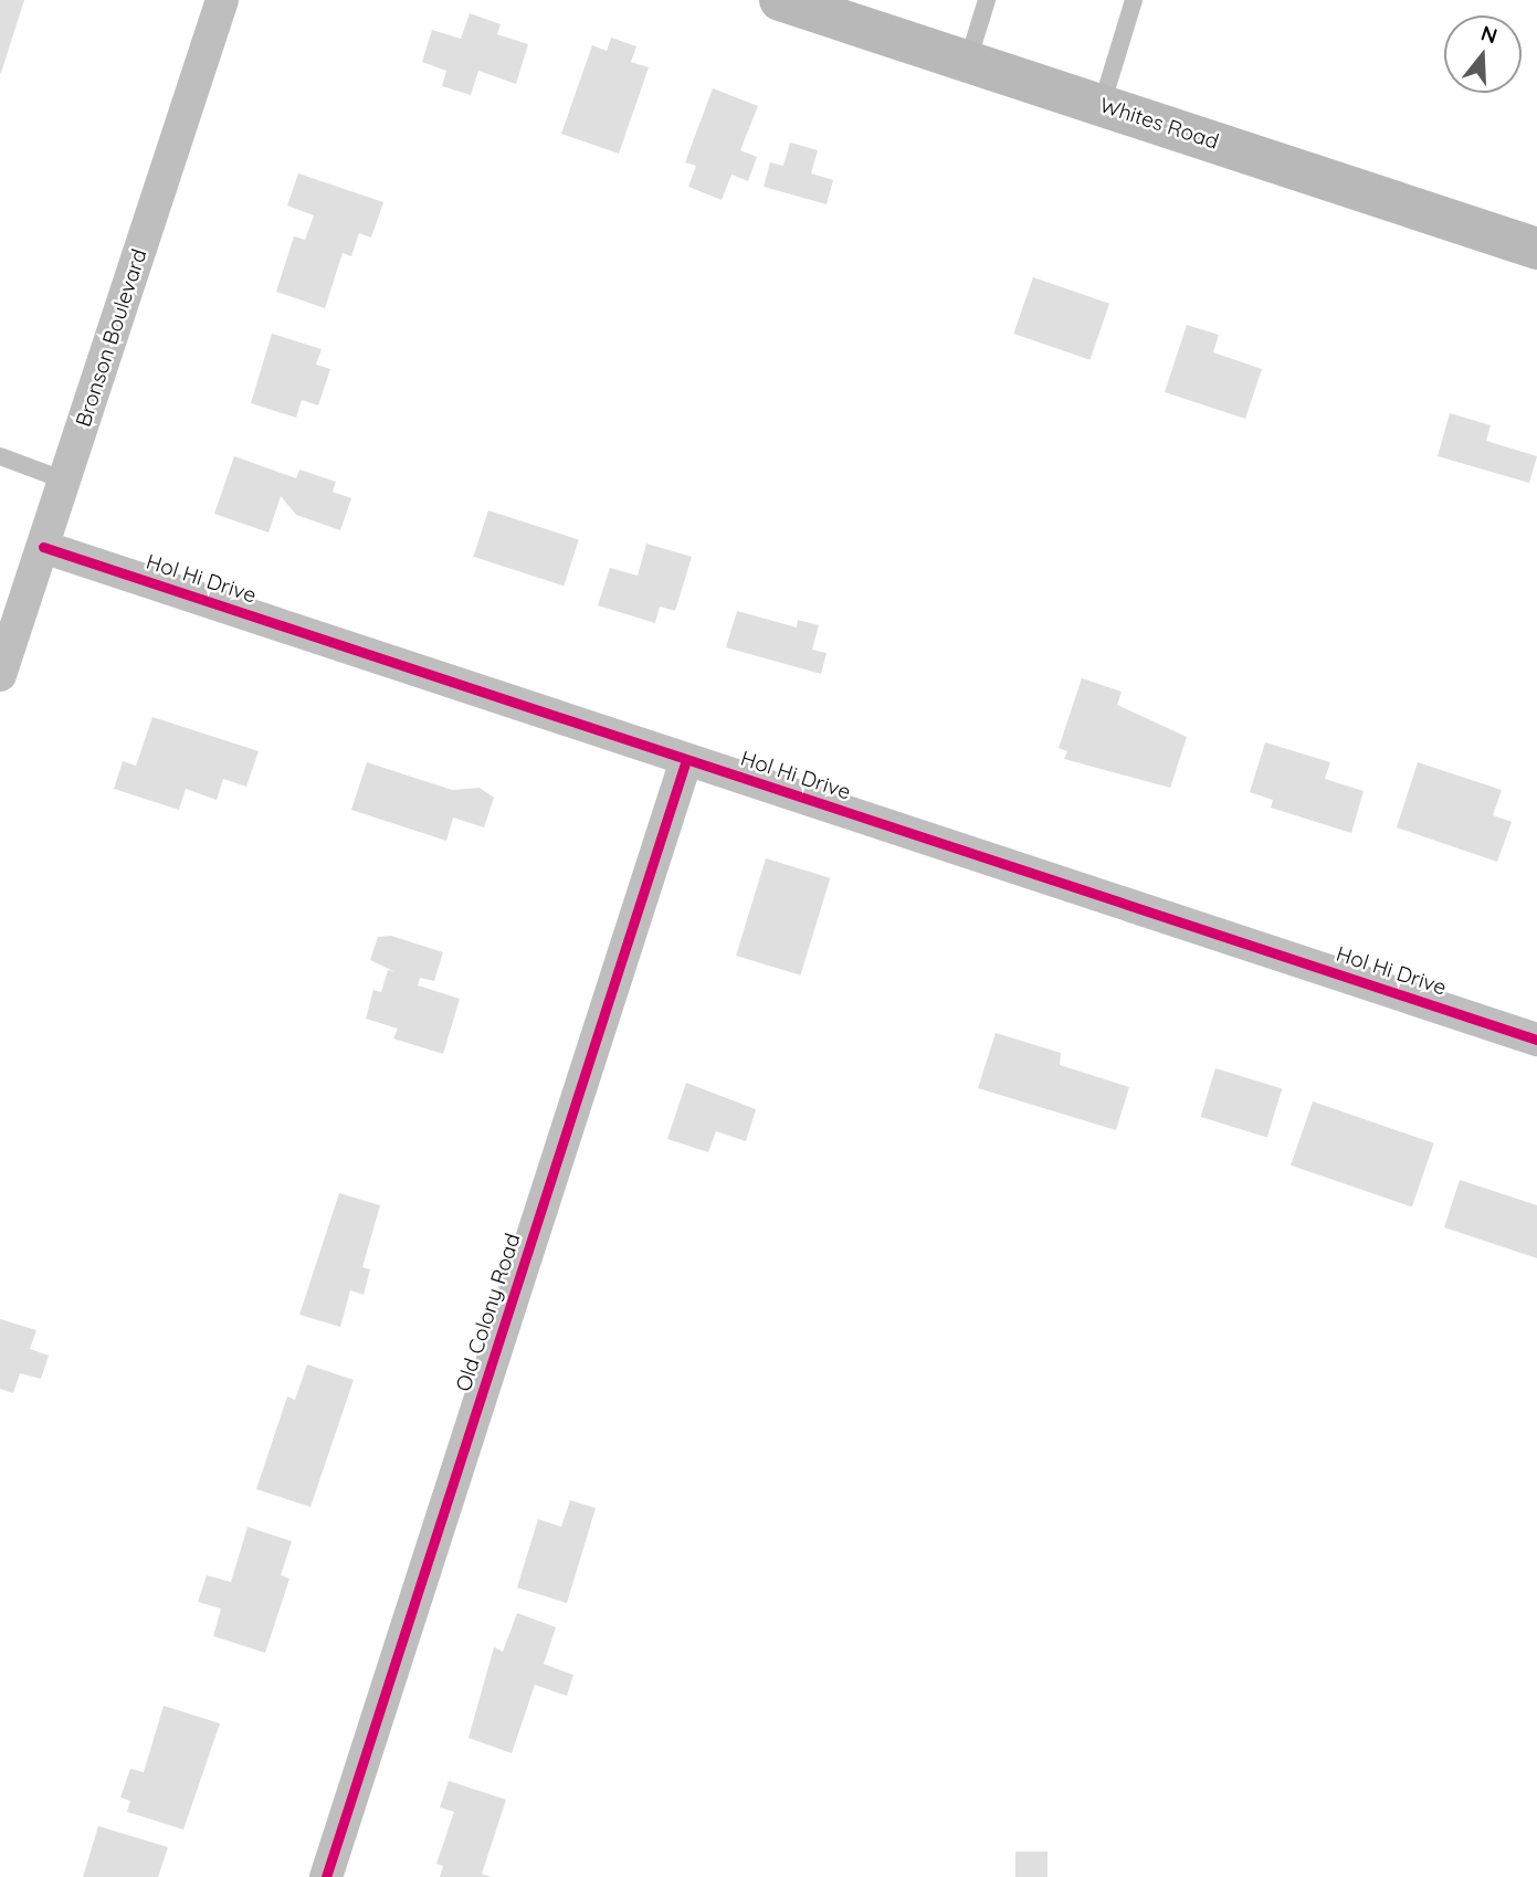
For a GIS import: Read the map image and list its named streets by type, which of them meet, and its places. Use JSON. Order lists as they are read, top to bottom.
{
  "streets": {
    "street": [
      "Whites Road",
      "Bronson Boulevard",
      "Hol Hi Drive",
      "Old Colony Road"
    ]
  },
  "crossings": [
    ["Bronson Boulevard", "Hol Hi Drive"],
    ["Hol Hi Drive", "Old Colony Road"]
  ],
  "north": "top"
}
